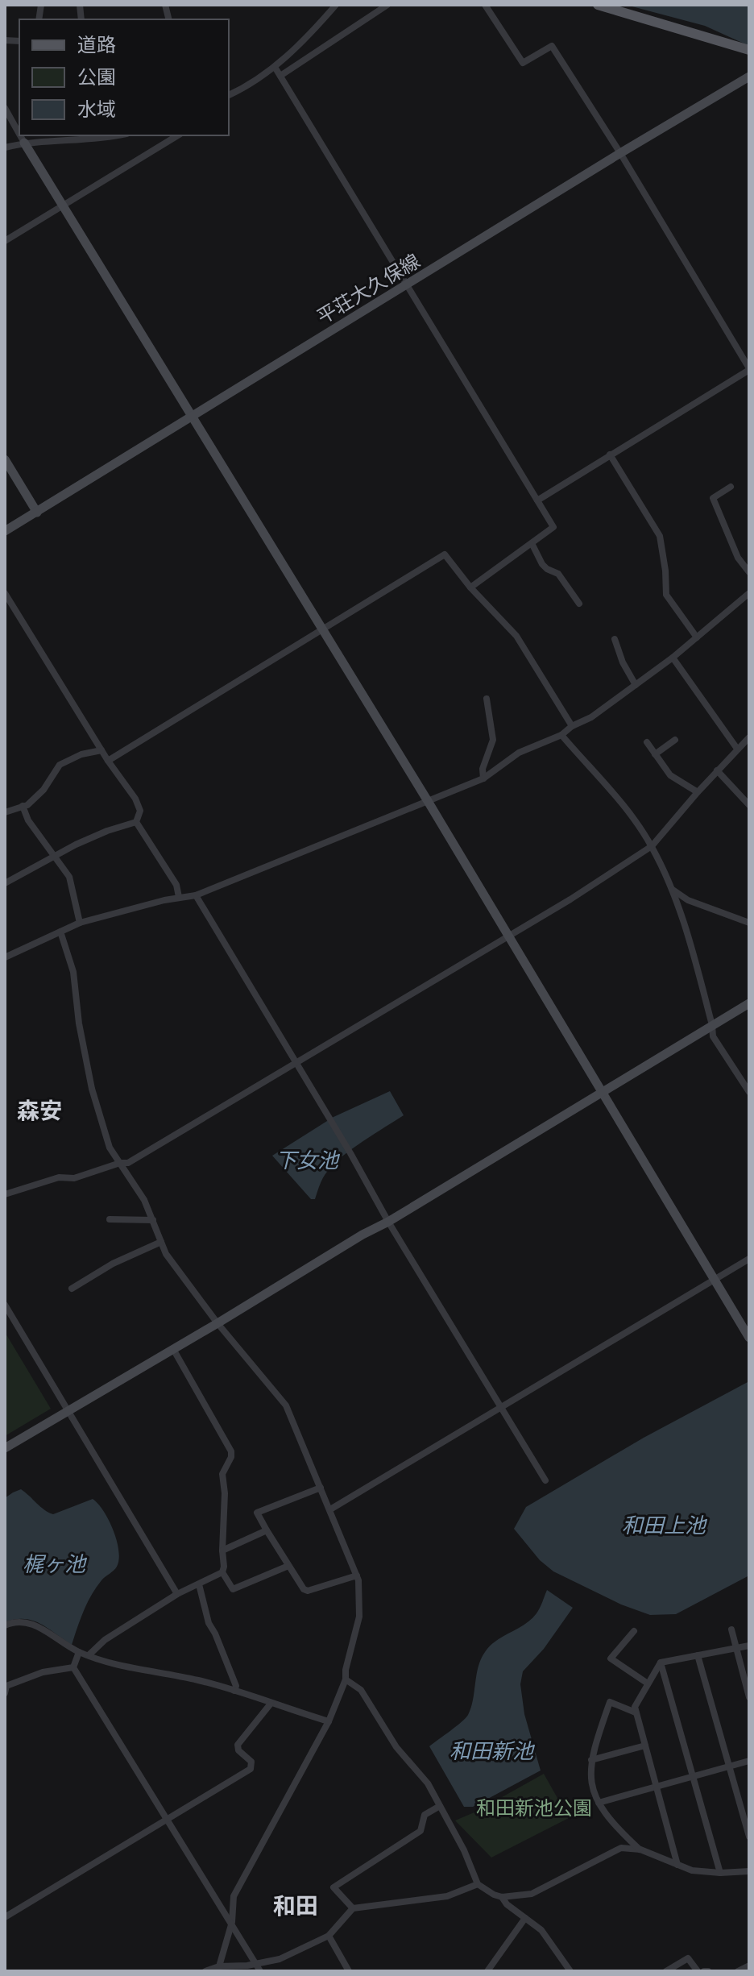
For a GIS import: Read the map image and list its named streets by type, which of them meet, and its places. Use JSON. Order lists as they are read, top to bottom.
{
  "streets": {
    "street": ["平荘大久保線"]
  },
  "districts": ["森安", "和田"],
  "water": [
    "下女池",
    "和田上池",
    "梶ヶ池",
    "和田新池"
  ],
  "parks": ["和田新池公園"],
  "legend": ["道路", "公園", "水域"]
}
